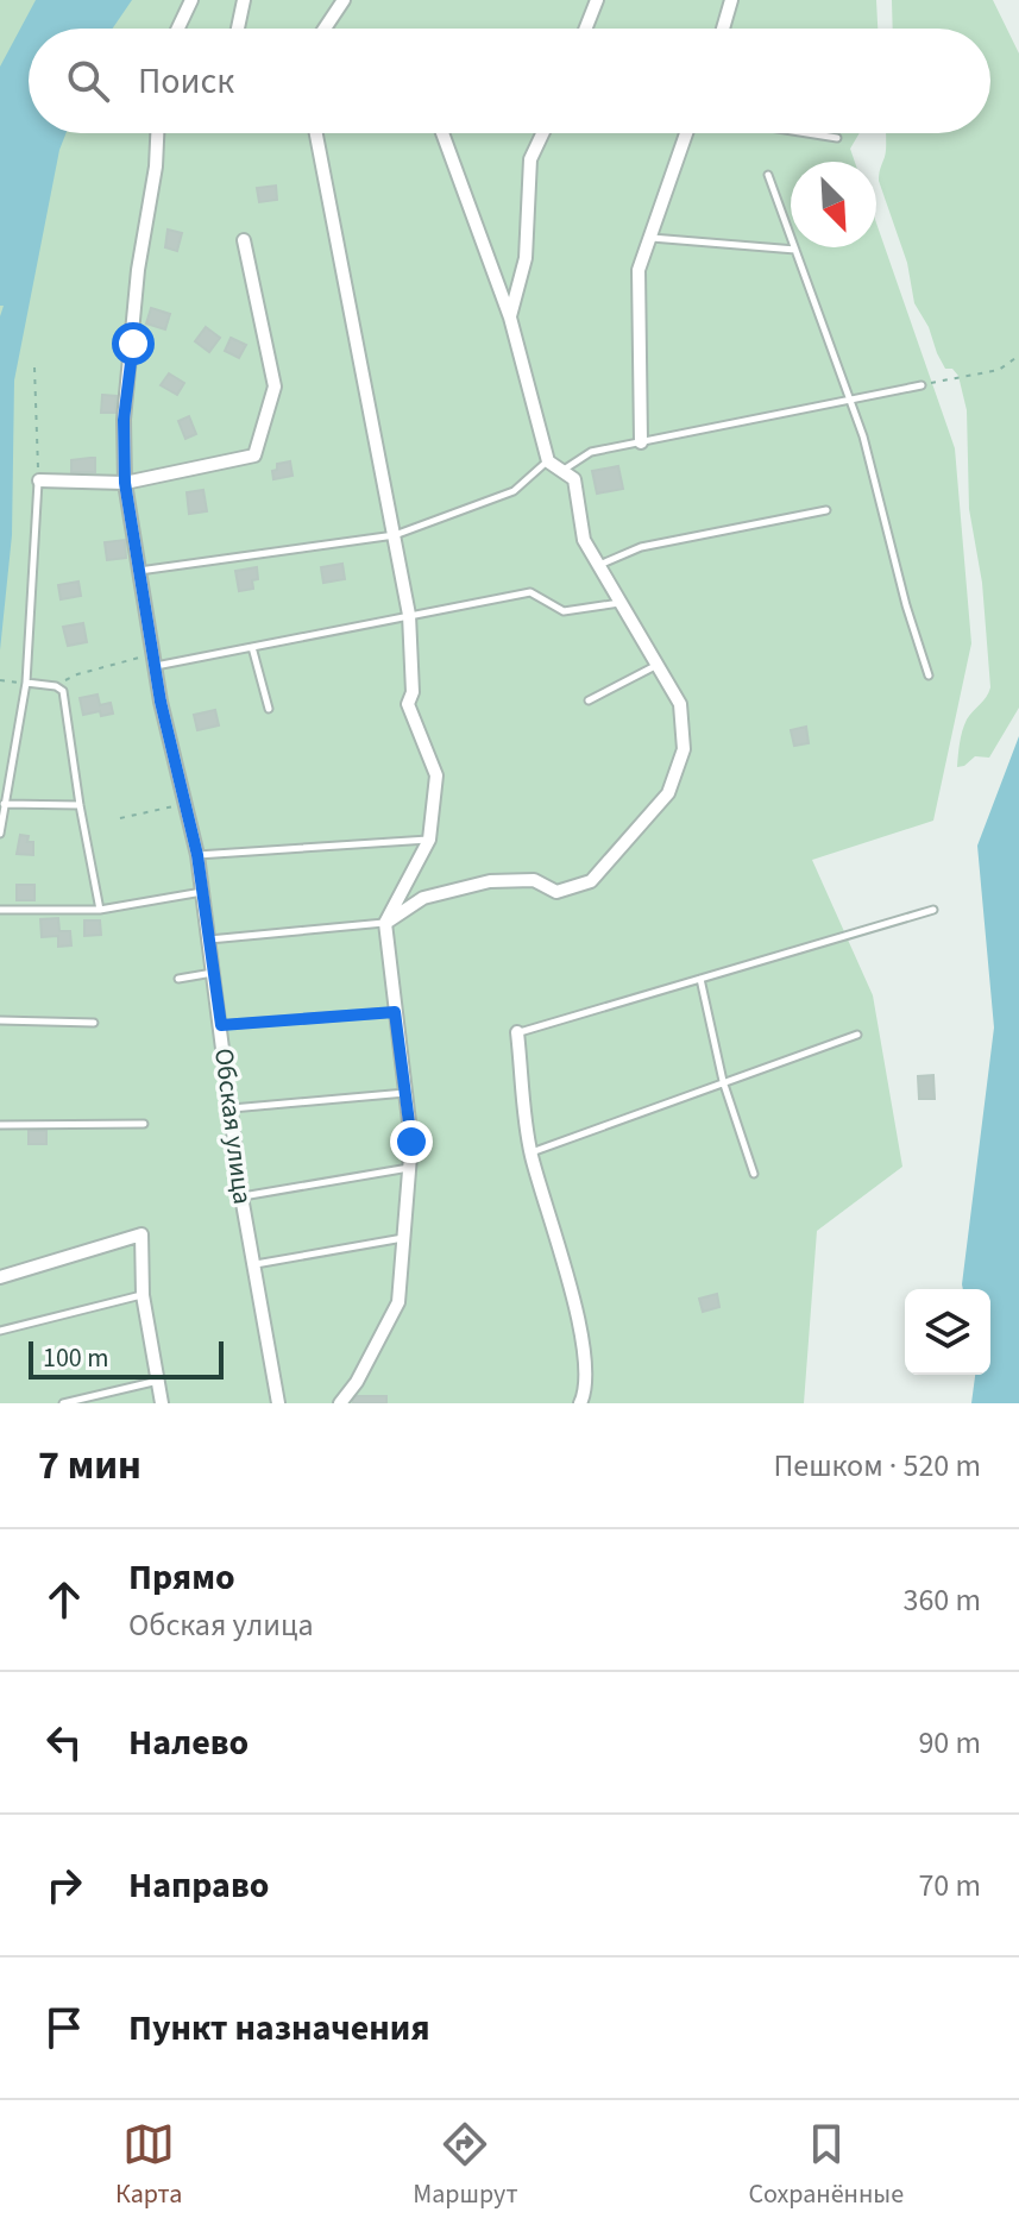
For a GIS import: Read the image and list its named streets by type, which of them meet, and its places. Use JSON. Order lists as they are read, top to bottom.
{
  "streets": {
    "street": ["Обская улица"]
  },
  "scale_bar": "100 m",
  "north": "bottom right",
  "page": {
    "search": "Поиск",
    "scale": "100 m",
    "heading": ["7 мин", "Пешком · 520 m"],
    "list": [
      ["Прямо", "Обская улица", "360 m"],
      ["Налево", "90 m"],
      ["Направо", "70 m"],
      "Пункт назначения"
    ],
    "nav": ["Карта", "Маршрут", "Сохранённые"]
  }
}
